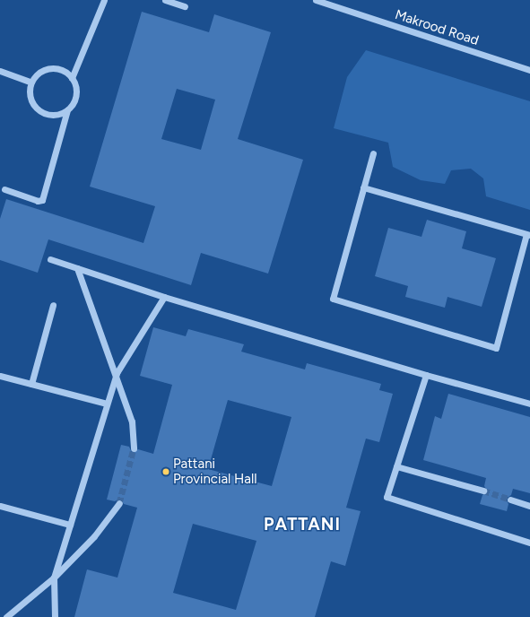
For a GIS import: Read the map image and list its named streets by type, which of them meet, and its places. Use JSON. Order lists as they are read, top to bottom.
{
  "streets": {
    "street": ["Makrood Road"]
  },
  "districts": ["PATTANI"],
  "places": ["Pattani Provincial Hall"]
}
